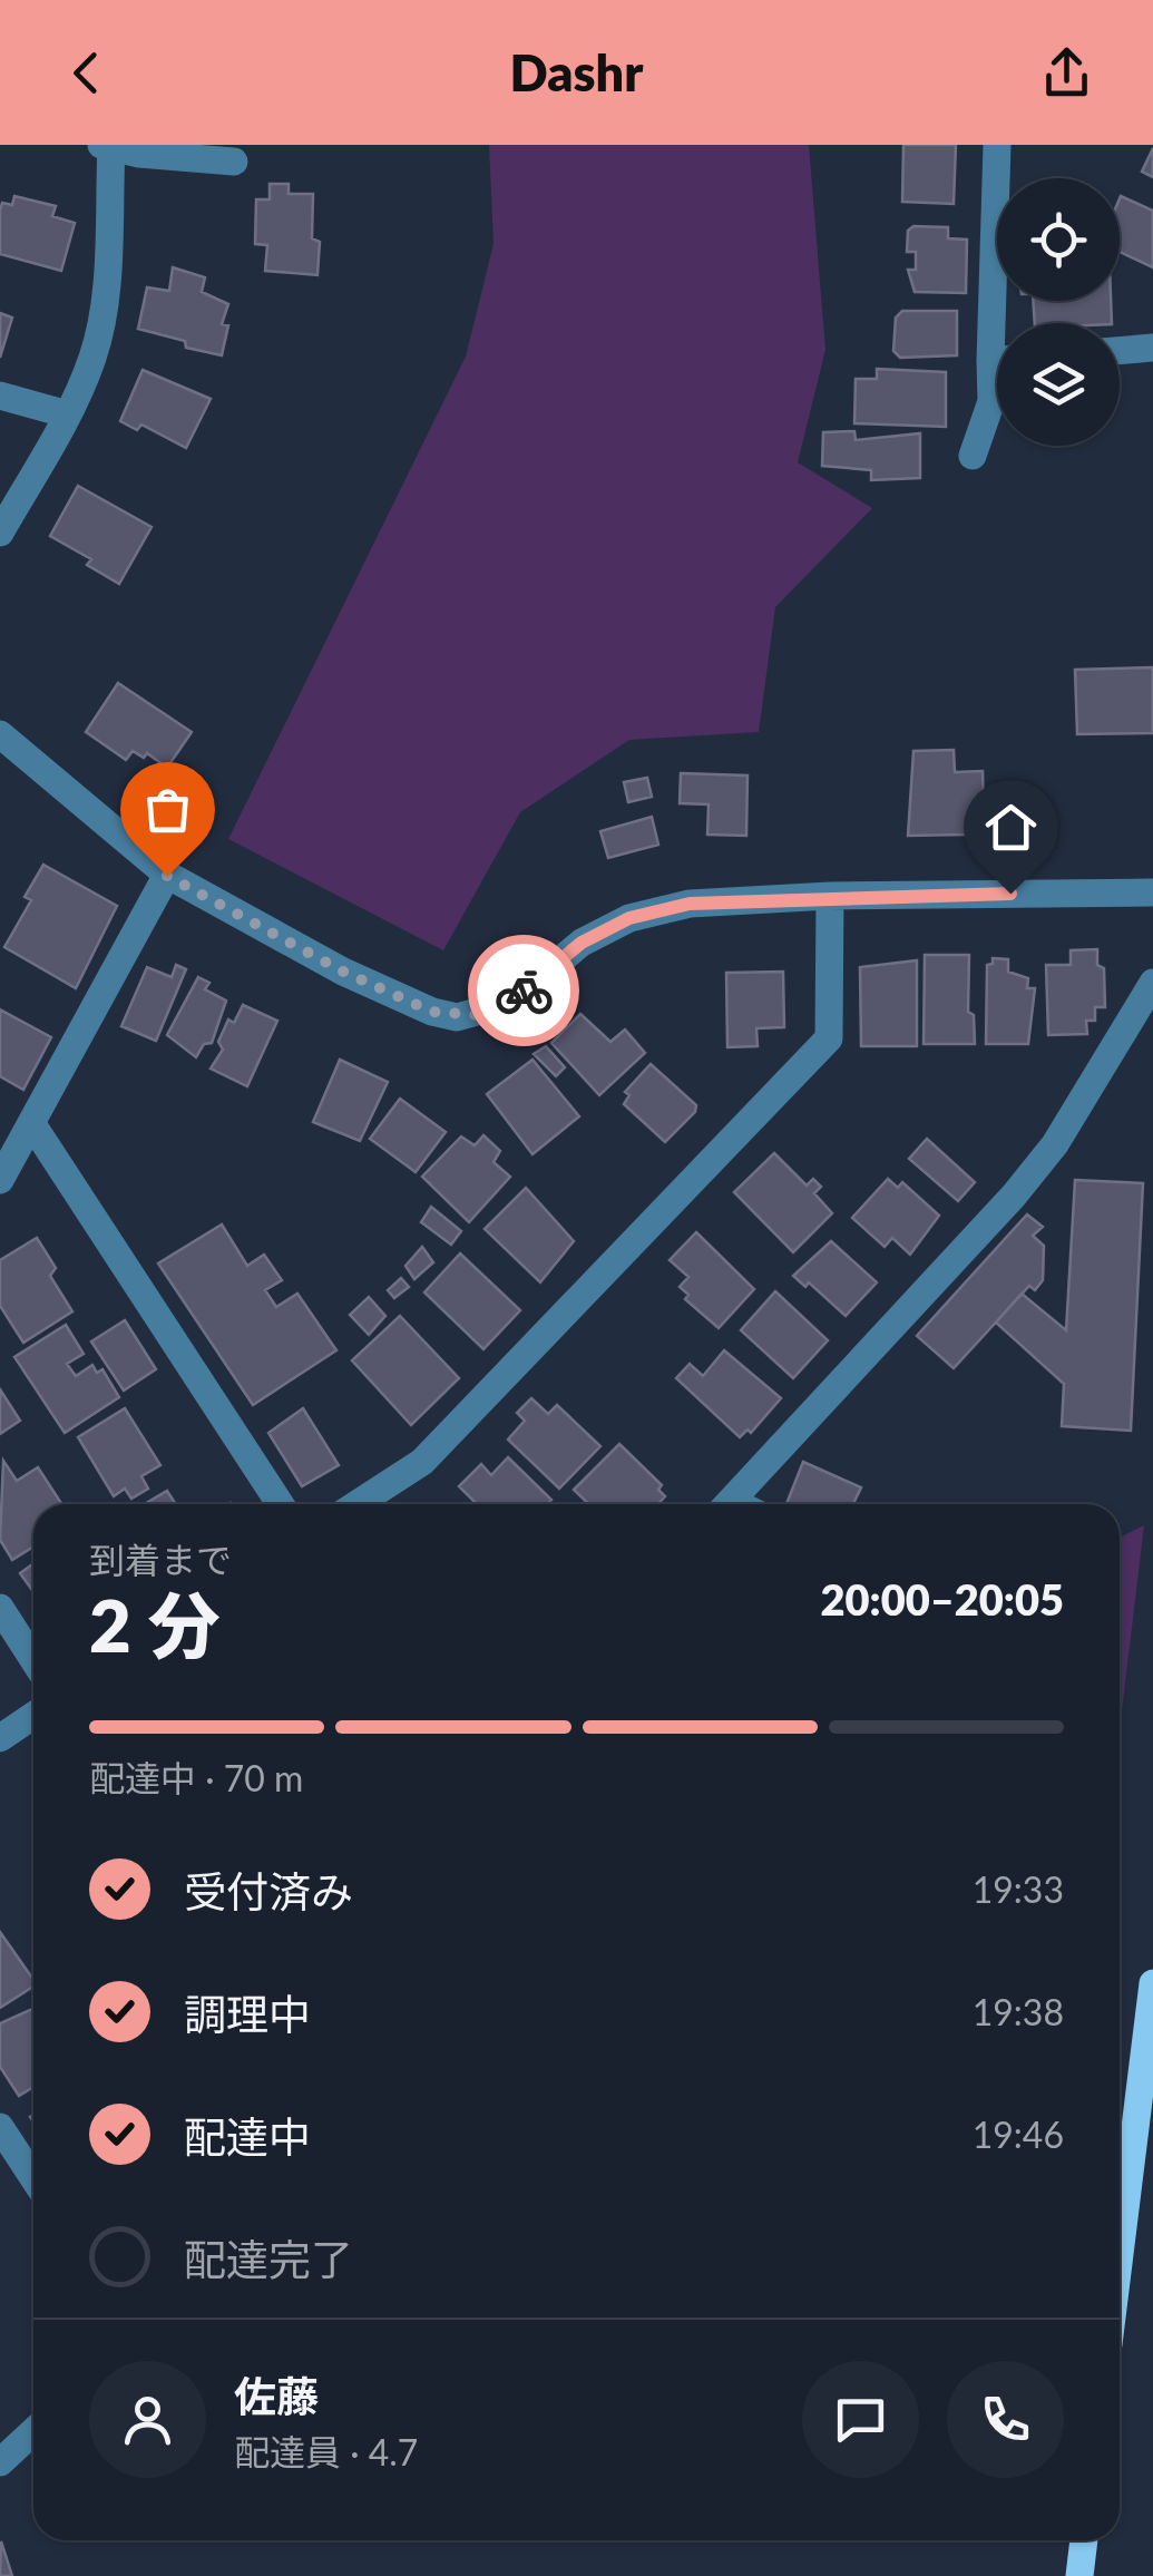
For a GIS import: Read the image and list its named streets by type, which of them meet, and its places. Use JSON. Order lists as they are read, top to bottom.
{
  "page": {
    "header": "Dashr",
    "heading": ["2 分", "到着まで", "20:00–20:05"],
    "panel": ["佐藤", "配達員 · 4.7"],
    "bar": "配達中 · 70 m",
    "list": [
      ["受付済み", "19:33"],
      ["調理中", "19:38"],
      ["配達中", "19:46"],
      "配達完了"
    ]
  }
}
